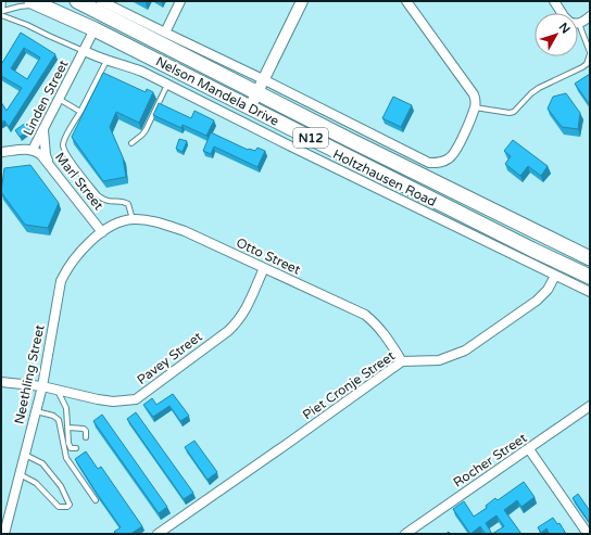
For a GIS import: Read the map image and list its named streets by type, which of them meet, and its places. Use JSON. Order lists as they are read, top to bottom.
{
  "streets": {
    "highway": ["Nelson Mandela Drive", "N12"],
    "street": [
      "Linden Street",
      "Holtzhausen Road",
      "Marl Street",
      "Otto Street",
      "Pavey Street",
      "Neethling Street",
      "Piet Cronje Street",
      "Rocher Street"
    ]
  },
  "crossings": [
    ["Nelson Mandela Drive", "Linden Street"],
    ["Linden Street", "Holtzhausen Road"],
    ["Linden Street", "Marl Street"],
    ["Holtzhausen Road", "Piet Cronje Street"],
    ["Marl Street", "Otto Street"],
    ["Marl Street", "Neethling Street"],
    ["Otto Street", "Pavey Street"],
    ["Otto Street", "Neethling Street"],
    ["Otto Street", "Piet Cronje Street"],
    ["Pavey Street", "Neethling Street"]
  ],
  "north": "top right"
}
